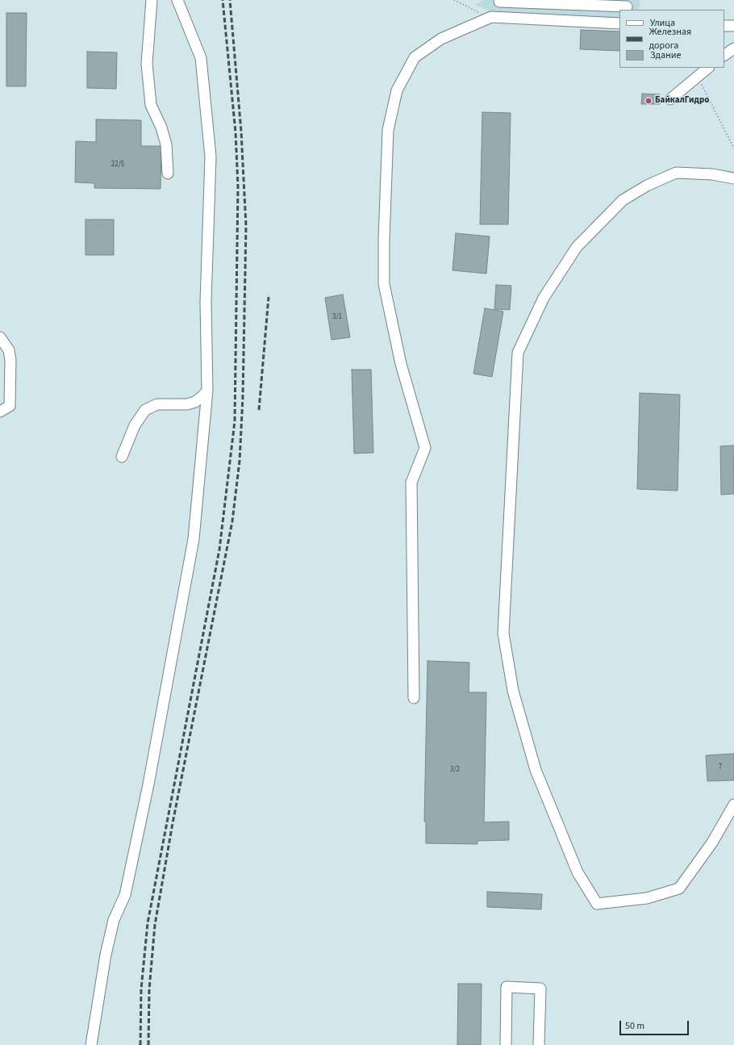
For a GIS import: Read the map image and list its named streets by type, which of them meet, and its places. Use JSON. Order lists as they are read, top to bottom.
{
  "places": ["БайкалГидро"],
  "house_numbers": [
    "22/5",
    "3/1",
    "7",
    "3/2"
  ],
  "legend": ["Улица", "Железная дорога", "Здание"],
  "scale_bar": "50 m"
}
